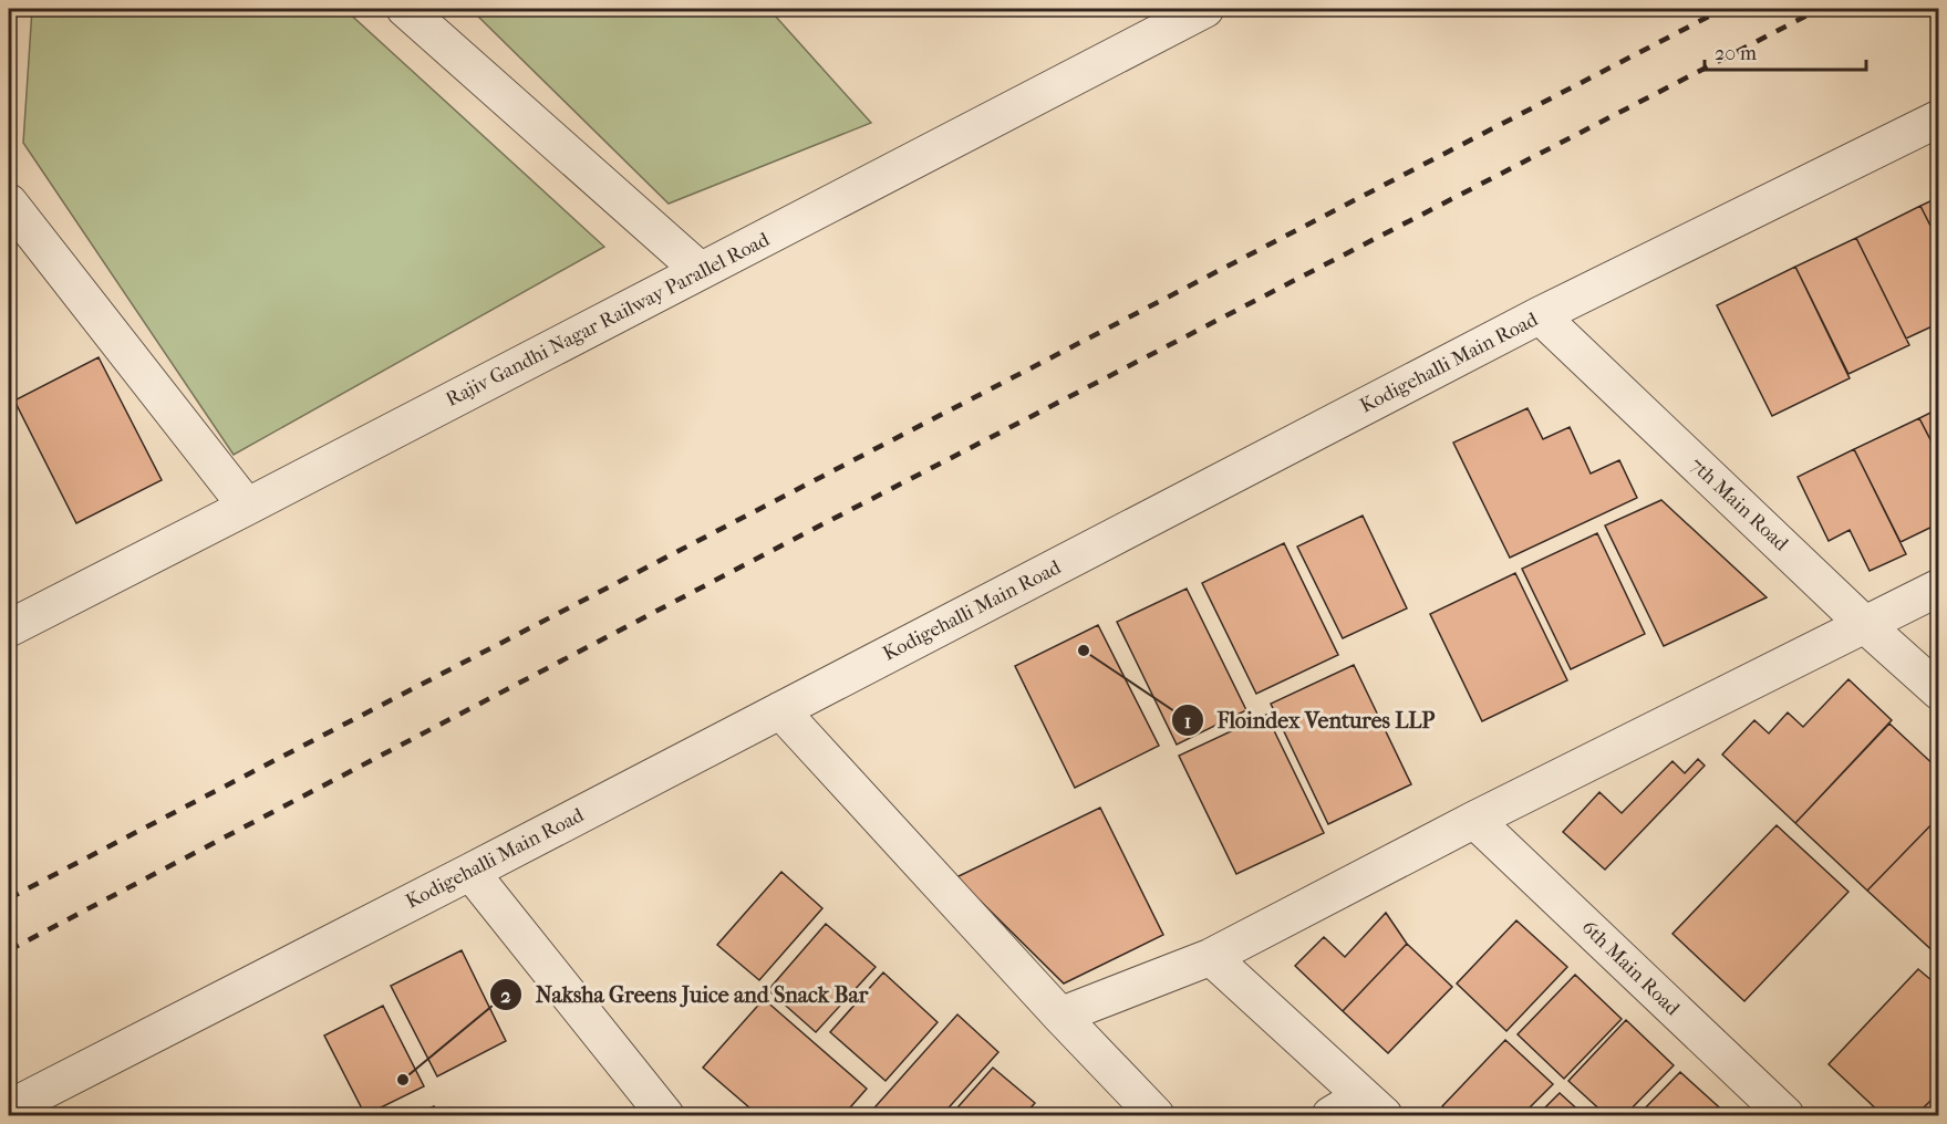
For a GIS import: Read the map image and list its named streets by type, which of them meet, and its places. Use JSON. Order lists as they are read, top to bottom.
{
  "streets": {
    "street": [
      "Rajiv Gandhi Nagar Railway Parallel Road",
      "Kodigehalli Main Road",
      "7th Main Road",
      "6th Main Road"
    ]
  },
  "crossings": [
    ["Kodigehalli Main Road", "7th Main Road"]
  ],
  "places": ["Floindex Ventures LLP", "Naksha Greens Juice and Snack Bar"],
  "scale_bar": "20 m"
}
